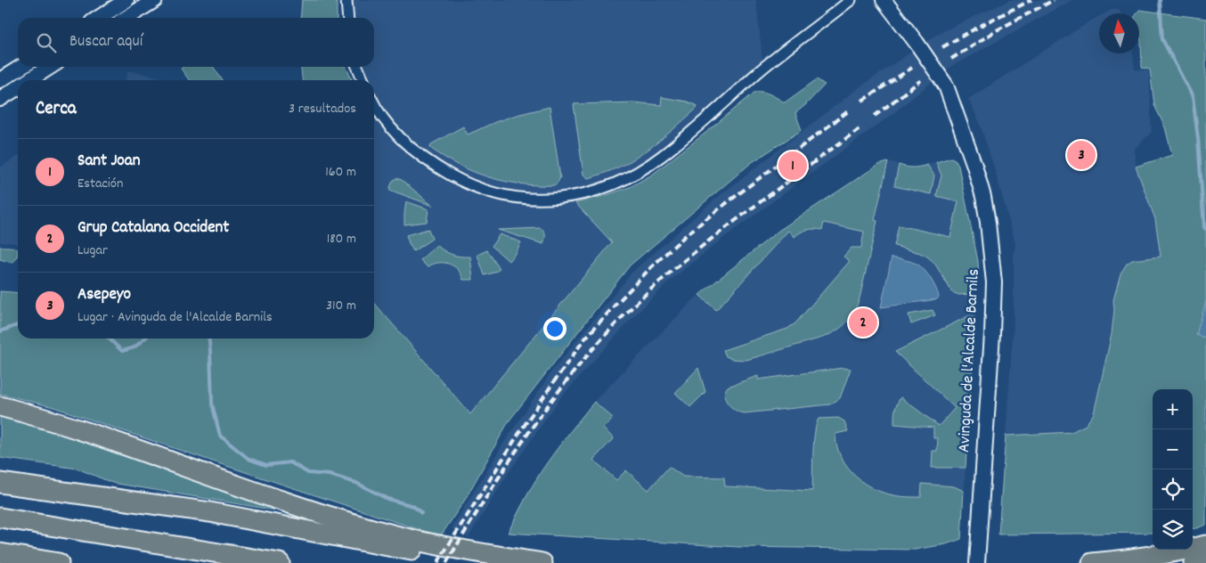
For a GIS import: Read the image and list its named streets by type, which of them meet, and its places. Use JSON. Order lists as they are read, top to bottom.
{
  "streets": {
    "street": ["Avinguda de l'Alcalde Barnils"]
  },
  "north": "top",
  "page": {
    "search": "Buscar aquí",
    "heading": ["Cerca", "3 resultados"],
    "list": [
      {
        "mark": "1",
        "name": "Sant Joan",
        "note": "Estación",
        "value": "160 m"
      },
      {
        "mark": "2",
        "name": "Grup Catalana Occident",
        "note": "Lugar",
        "value": "180 m"
      },
      {
        "mark": "3",
        "name": "Asepeyo",
        "note": "Lugar · Avinguda de l'Alcalde Barnils",
        "value": "310 m"
      }
    ],
    "pins": ["3", "1", "2"],
    "map_buttons": ["+", "−"]
  }
}
